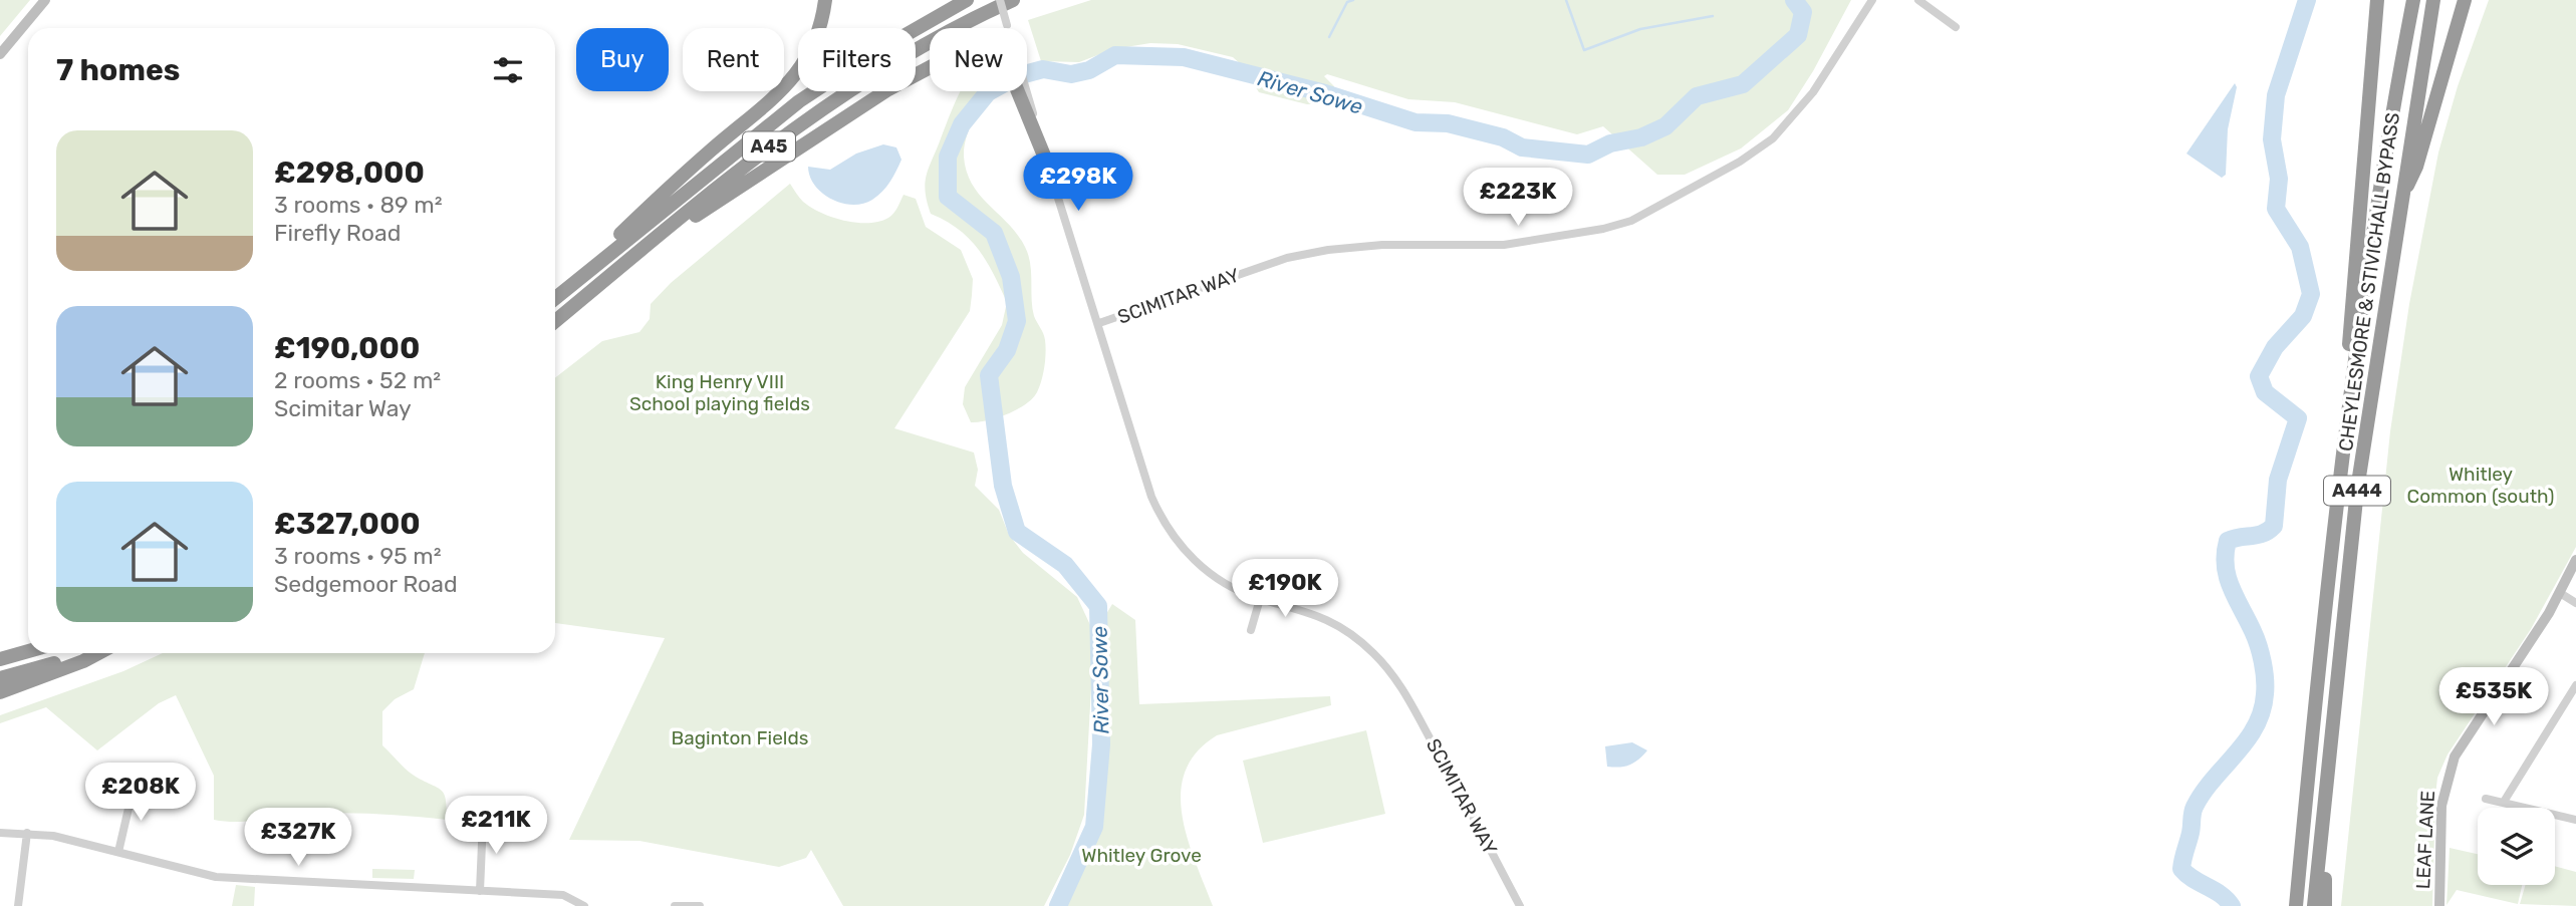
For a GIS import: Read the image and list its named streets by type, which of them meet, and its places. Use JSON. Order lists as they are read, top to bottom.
{
  "streets": {
    "highway": ["A45", "CHEYLESMORE & STIVICHALL BYPASS", "A444"],
    "street": ["SCIMITAR WAY", "LEAF LANE"]
  },
  "water": ["River Sowe"],
  "parks": [
    "King Henry VIII School playing fields",
    "Whitley Common (south)",
    "Baginton Fields",
    "Whitley Grove"
  ],
  "page": {
    "chip": [
      "Buy",
      "Rent",
      "Filters",
      "New"
    ],
    "heading": "7 homes",
    "list": [
      {
        "name": "£298,000",
        "note": "3 rooms · 89 m² · Firefly Road"
      },
      {
        "name": "£190,000",
        "note": "2 rooms · 52 m² · Scimitar Way"
      },
      {
        "name": "£327,000",
        "note": "3 rooms · 95 m² · Sedgemoor Road"
      }
    ],
    "price": [
      "£298K",
      "£223K",
      "£190K",
      "£535K",
      "£208K",
      "£211K",
      "£327K"
    ]
  }
}
